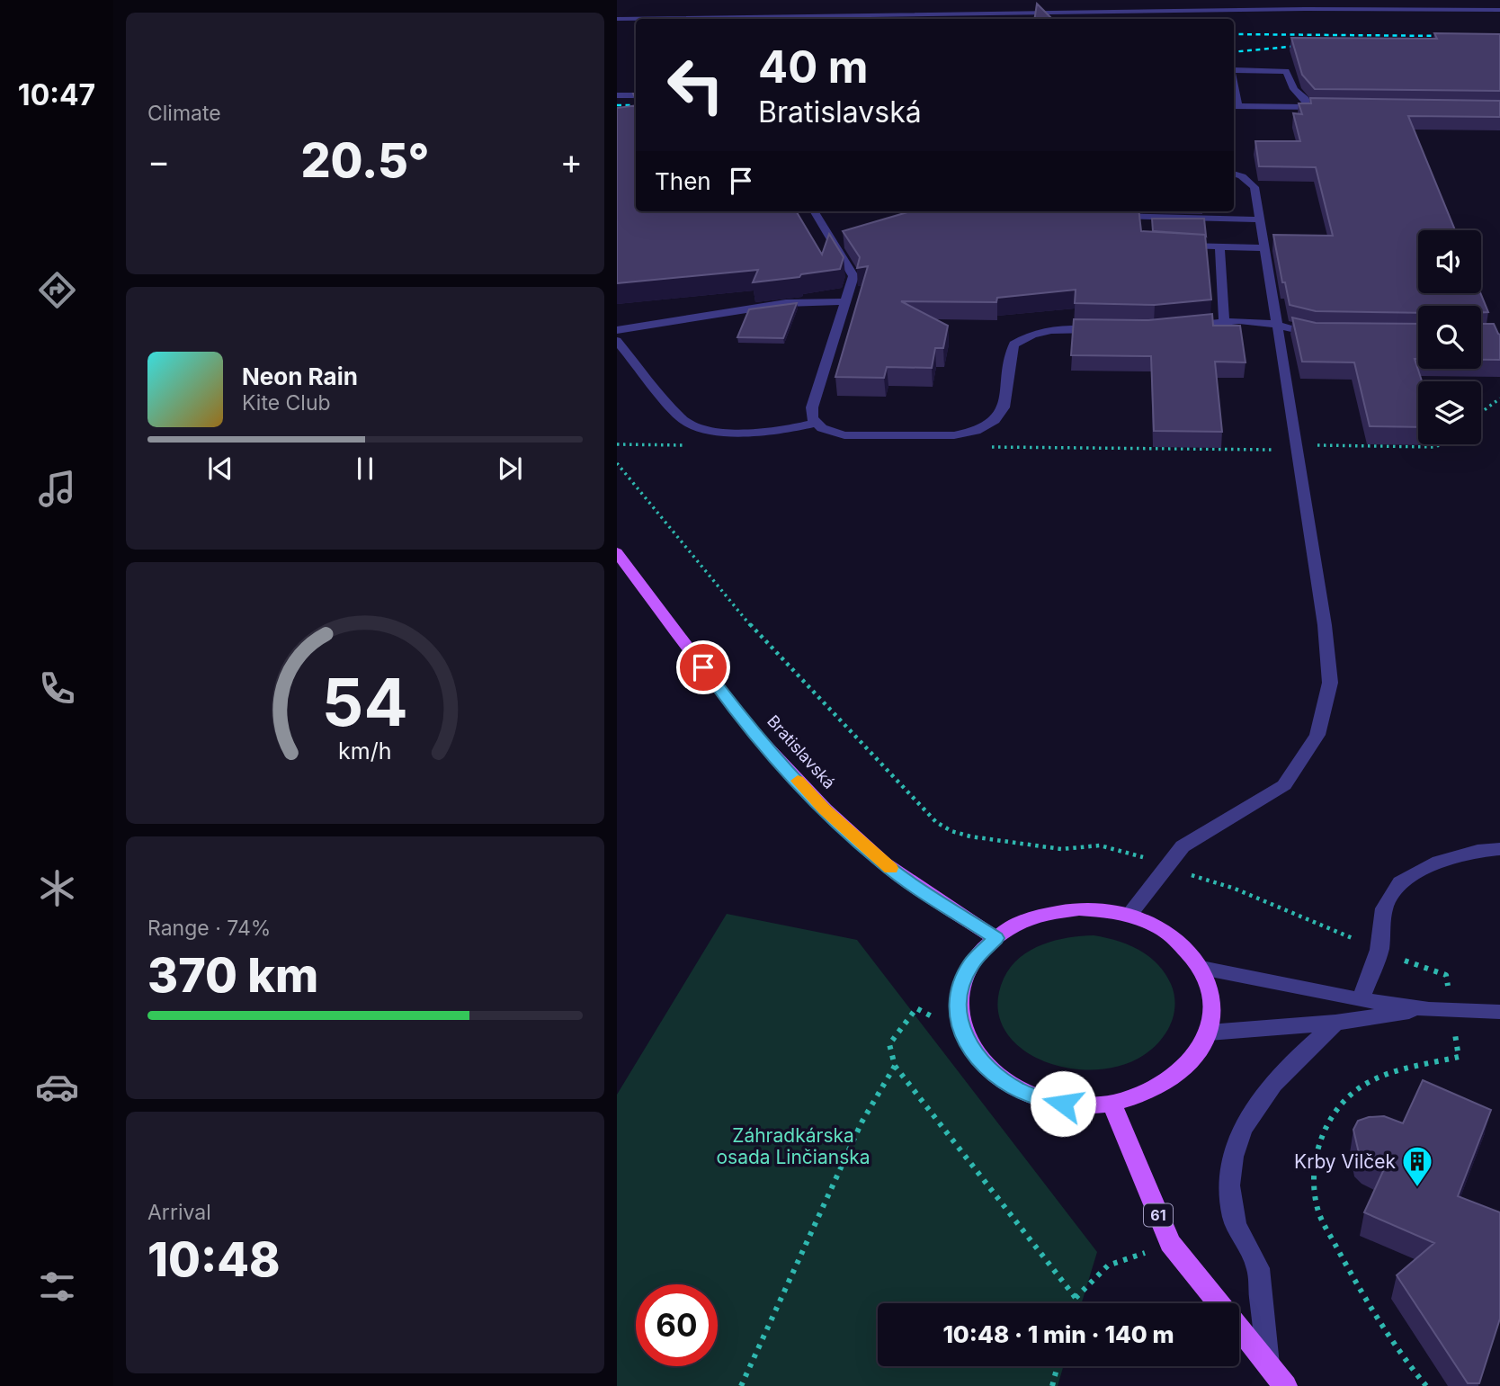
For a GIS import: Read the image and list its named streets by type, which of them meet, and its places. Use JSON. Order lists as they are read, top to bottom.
{
  "streets": {
    "main road": ["Bratislavská", "61"]
  },
  "parks": ["Záhradkárska osada Linčianska"],
  "places": {
    "building": ["Krby Vilček"]
  },
  "page": {
    "tabs": "10:47",
    "tile": [
      "Climate",
      ["Range · 74%", "370 km"],
      ["Arrival", "10:48"]
    ],
    "turn": ["40 m", "Bratislavská"],
    "heat": ["−", "20.5°", "+"],
    "then": "Then",
    "song": ["Neon Rain", "Kite Club"],
    "limit": "60",
    "trip": "10:48 · 1 min · 140 m",
    "gauge": ["54", "km/h"]
  }
}
